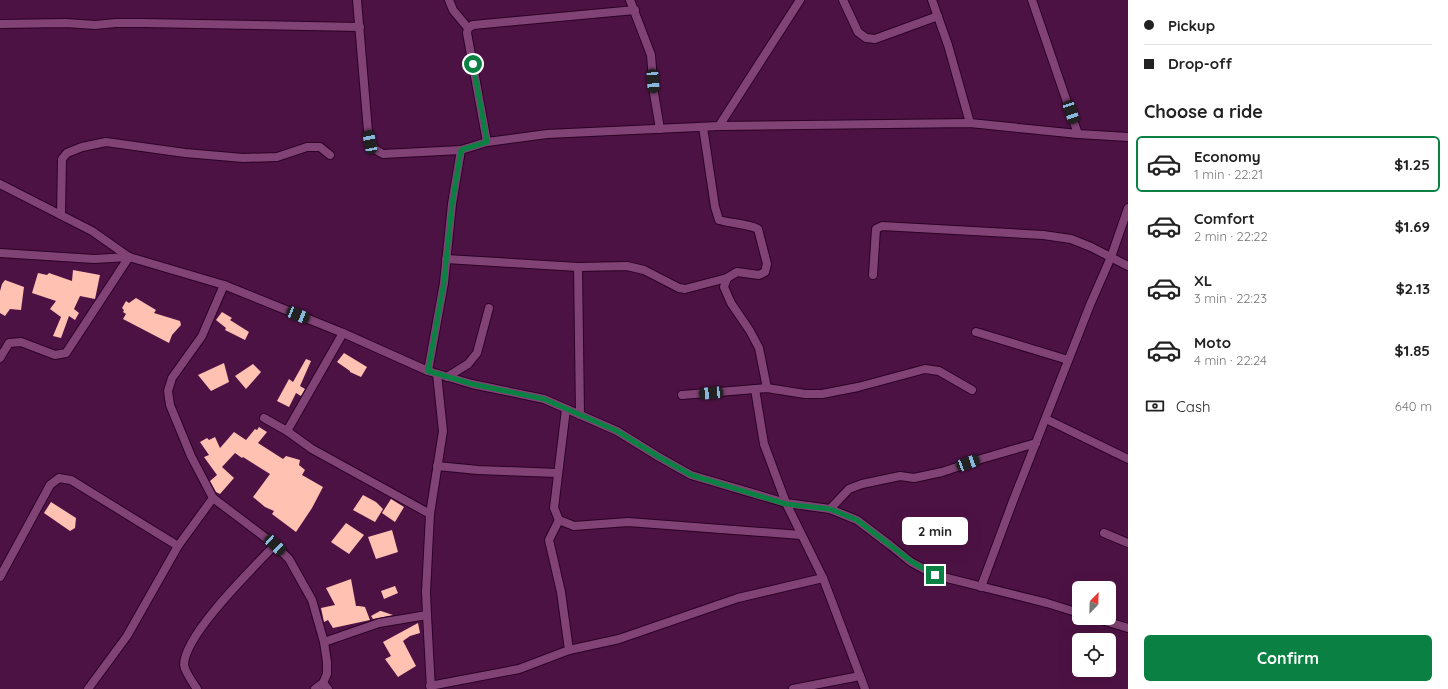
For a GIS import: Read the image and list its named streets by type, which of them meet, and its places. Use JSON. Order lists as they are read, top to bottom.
{
  "north": "top right",
  "page": {
    "banner": ["Pickup", "Drop-off"],
    "heading": "Choose a ride",
    "list": [
      {
        "name": "Economy",
        "note": "1 min · 22:21",
        "value": "$1.25"
      },
      {
        "name": "Comfort",
        "note": "2 min · 22:22",
        "value": "$1.69"
      },
      {
        "name": "XL",
        "note": "3 min · 22:23",
        "value": "$2.13"
      },
      {
        "name": "Moto",
        "note": "4 min · 22:24",
        "value": "$1.85"
      }
    ],
    "pay": ["Cash", "640 m"],
    "bubble": "2 min",
    "buttons": "Confirm"
  }
}
